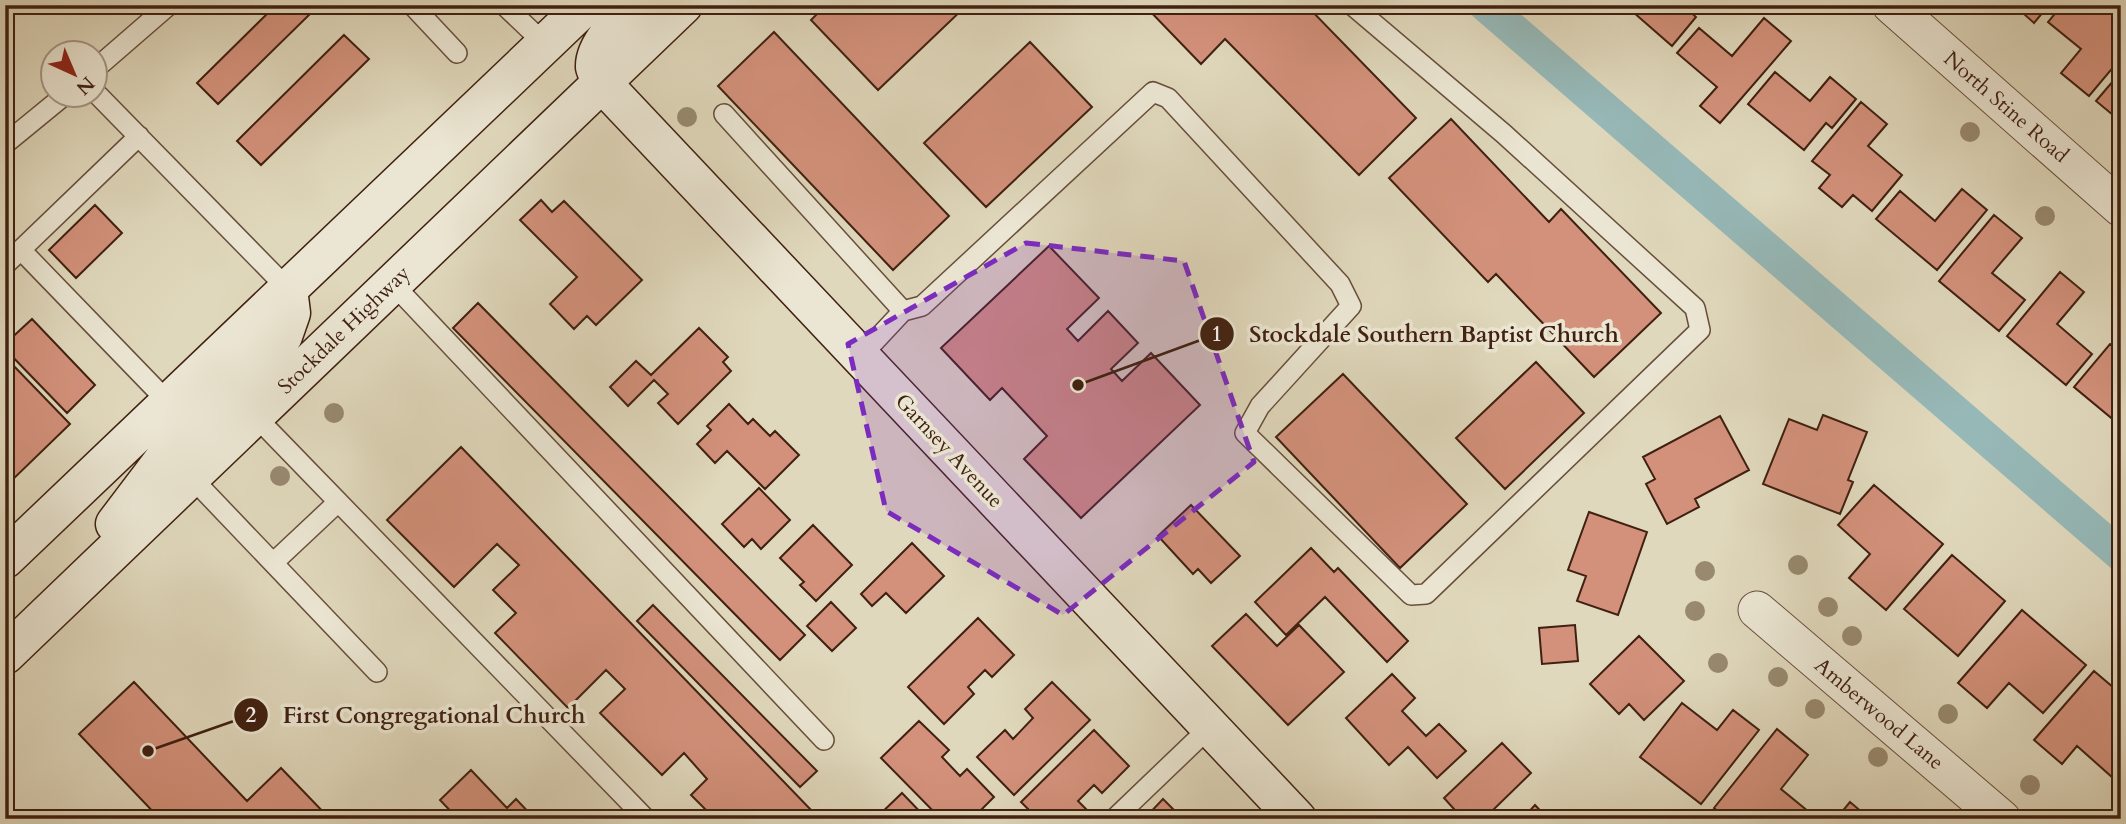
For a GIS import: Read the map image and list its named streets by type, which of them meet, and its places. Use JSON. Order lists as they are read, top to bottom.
{
  "streets": {
    "main road": ["Stockdale Highway", "Garnsey Avenue"],
    "street": ["North Stine Road", "Amberwood Lane"]
  },
  "crossings": [
    ["Stockdale Highway", "Garnsey Avenue"]
  ],
  "places": ["Stockdale Southern Baptist Church", "First Congregational Church"],
  "north": "bottom right"
}
